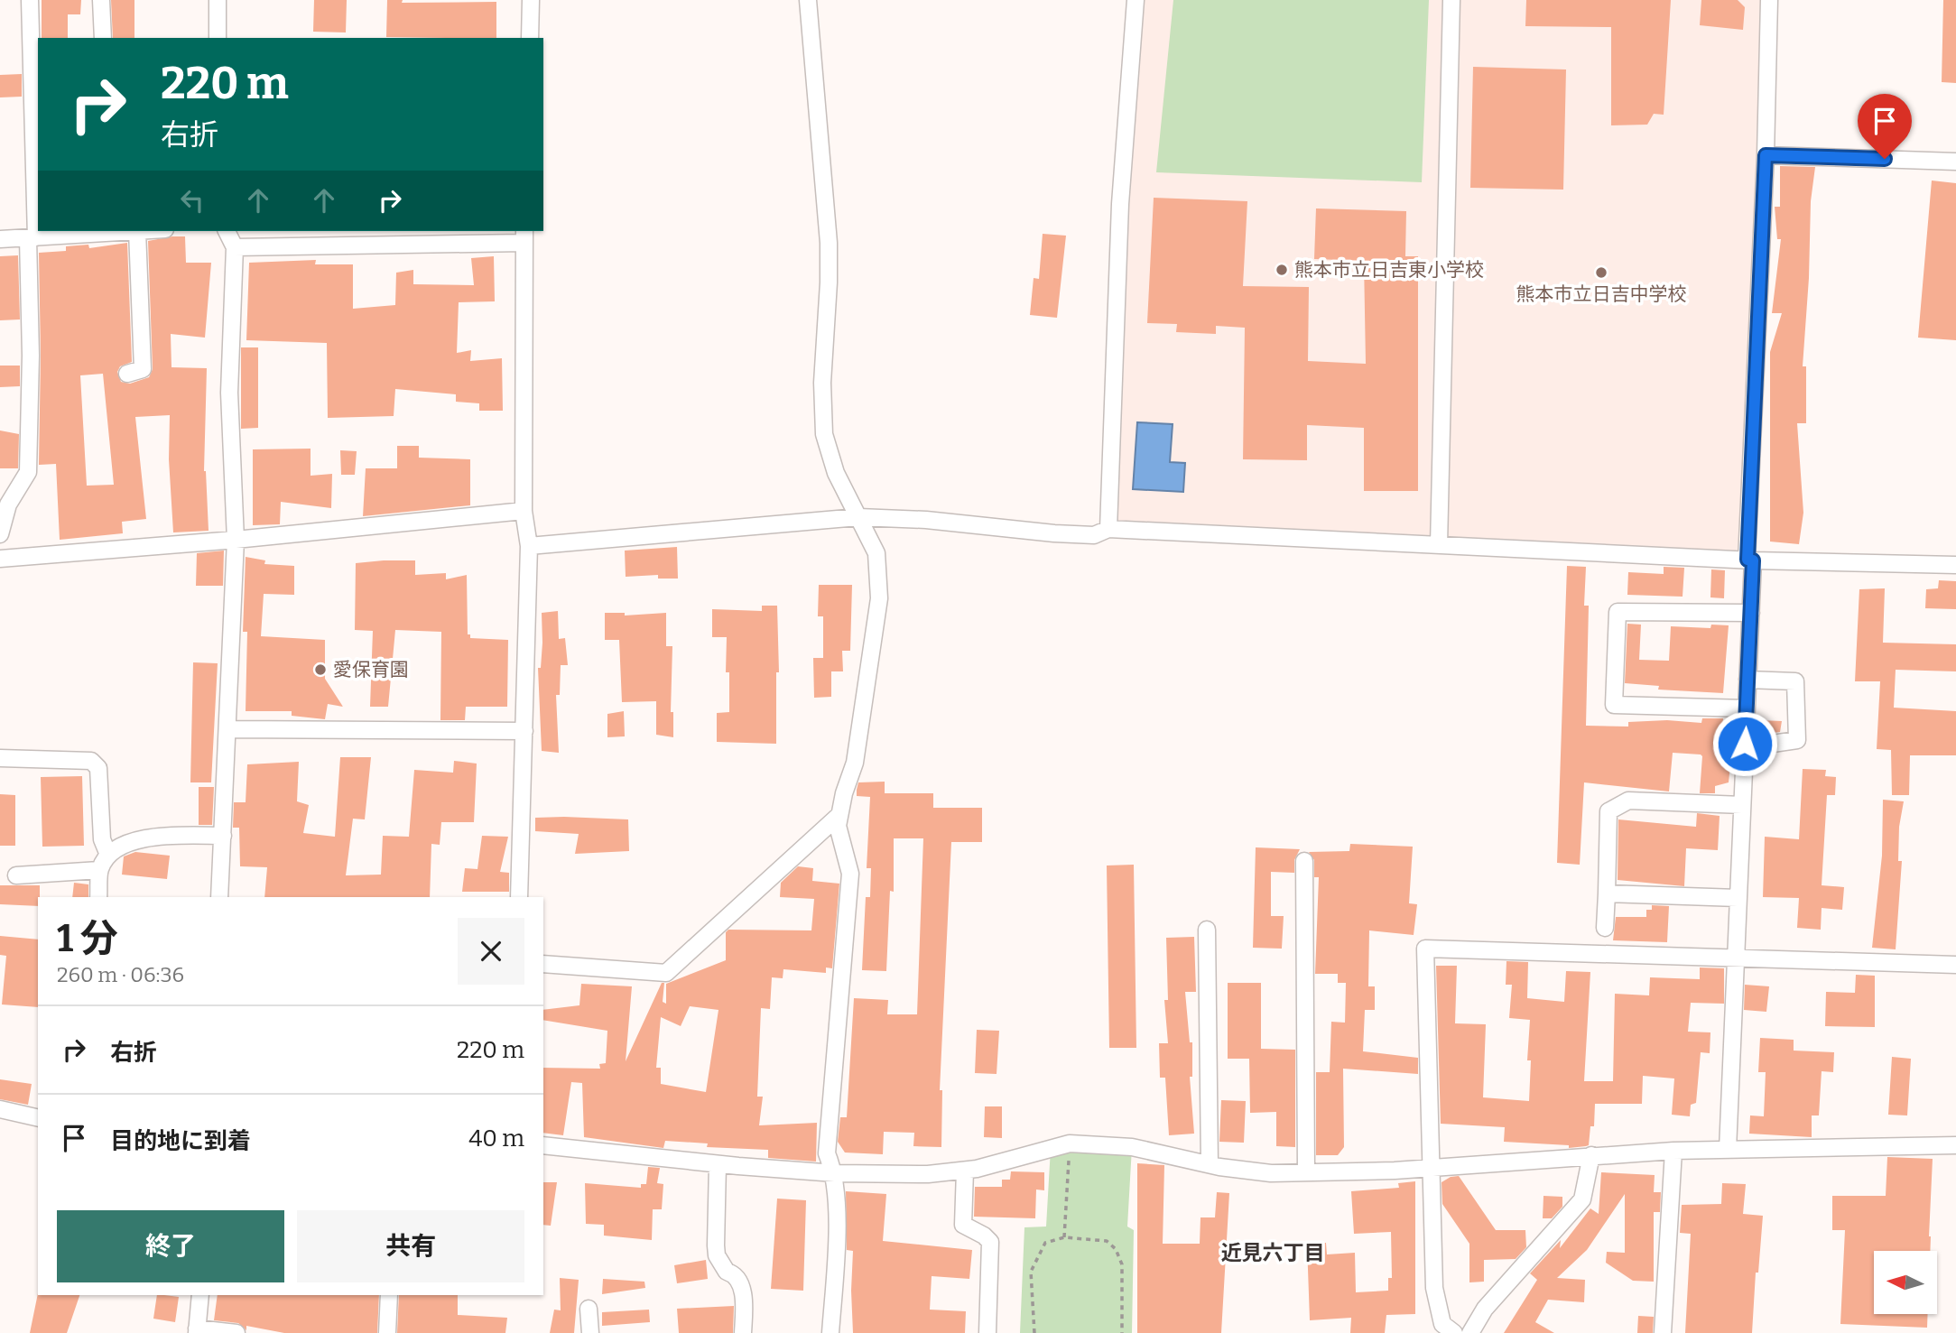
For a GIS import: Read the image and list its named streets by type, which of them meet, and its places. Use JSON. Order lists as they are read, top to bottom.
{
  "districts": ["近見六丁目"],
  "places": ["熊本市立日吉東小学校", "熊本市立日吉中学校", "愛保育園"],
  "north": "left",
  "page": {
    "turn": ["220 m", "右折"],
    "heading": ["1 分", "260 m · 06:36"],
    "list": [
      {
        "name": "右折",
        "value": "220 m"
      },
      {
        "name": "目的地に到着",
        "value": "40 m"
      }
    ],
    "buttons": ["終了", "共有"]
  }
}
